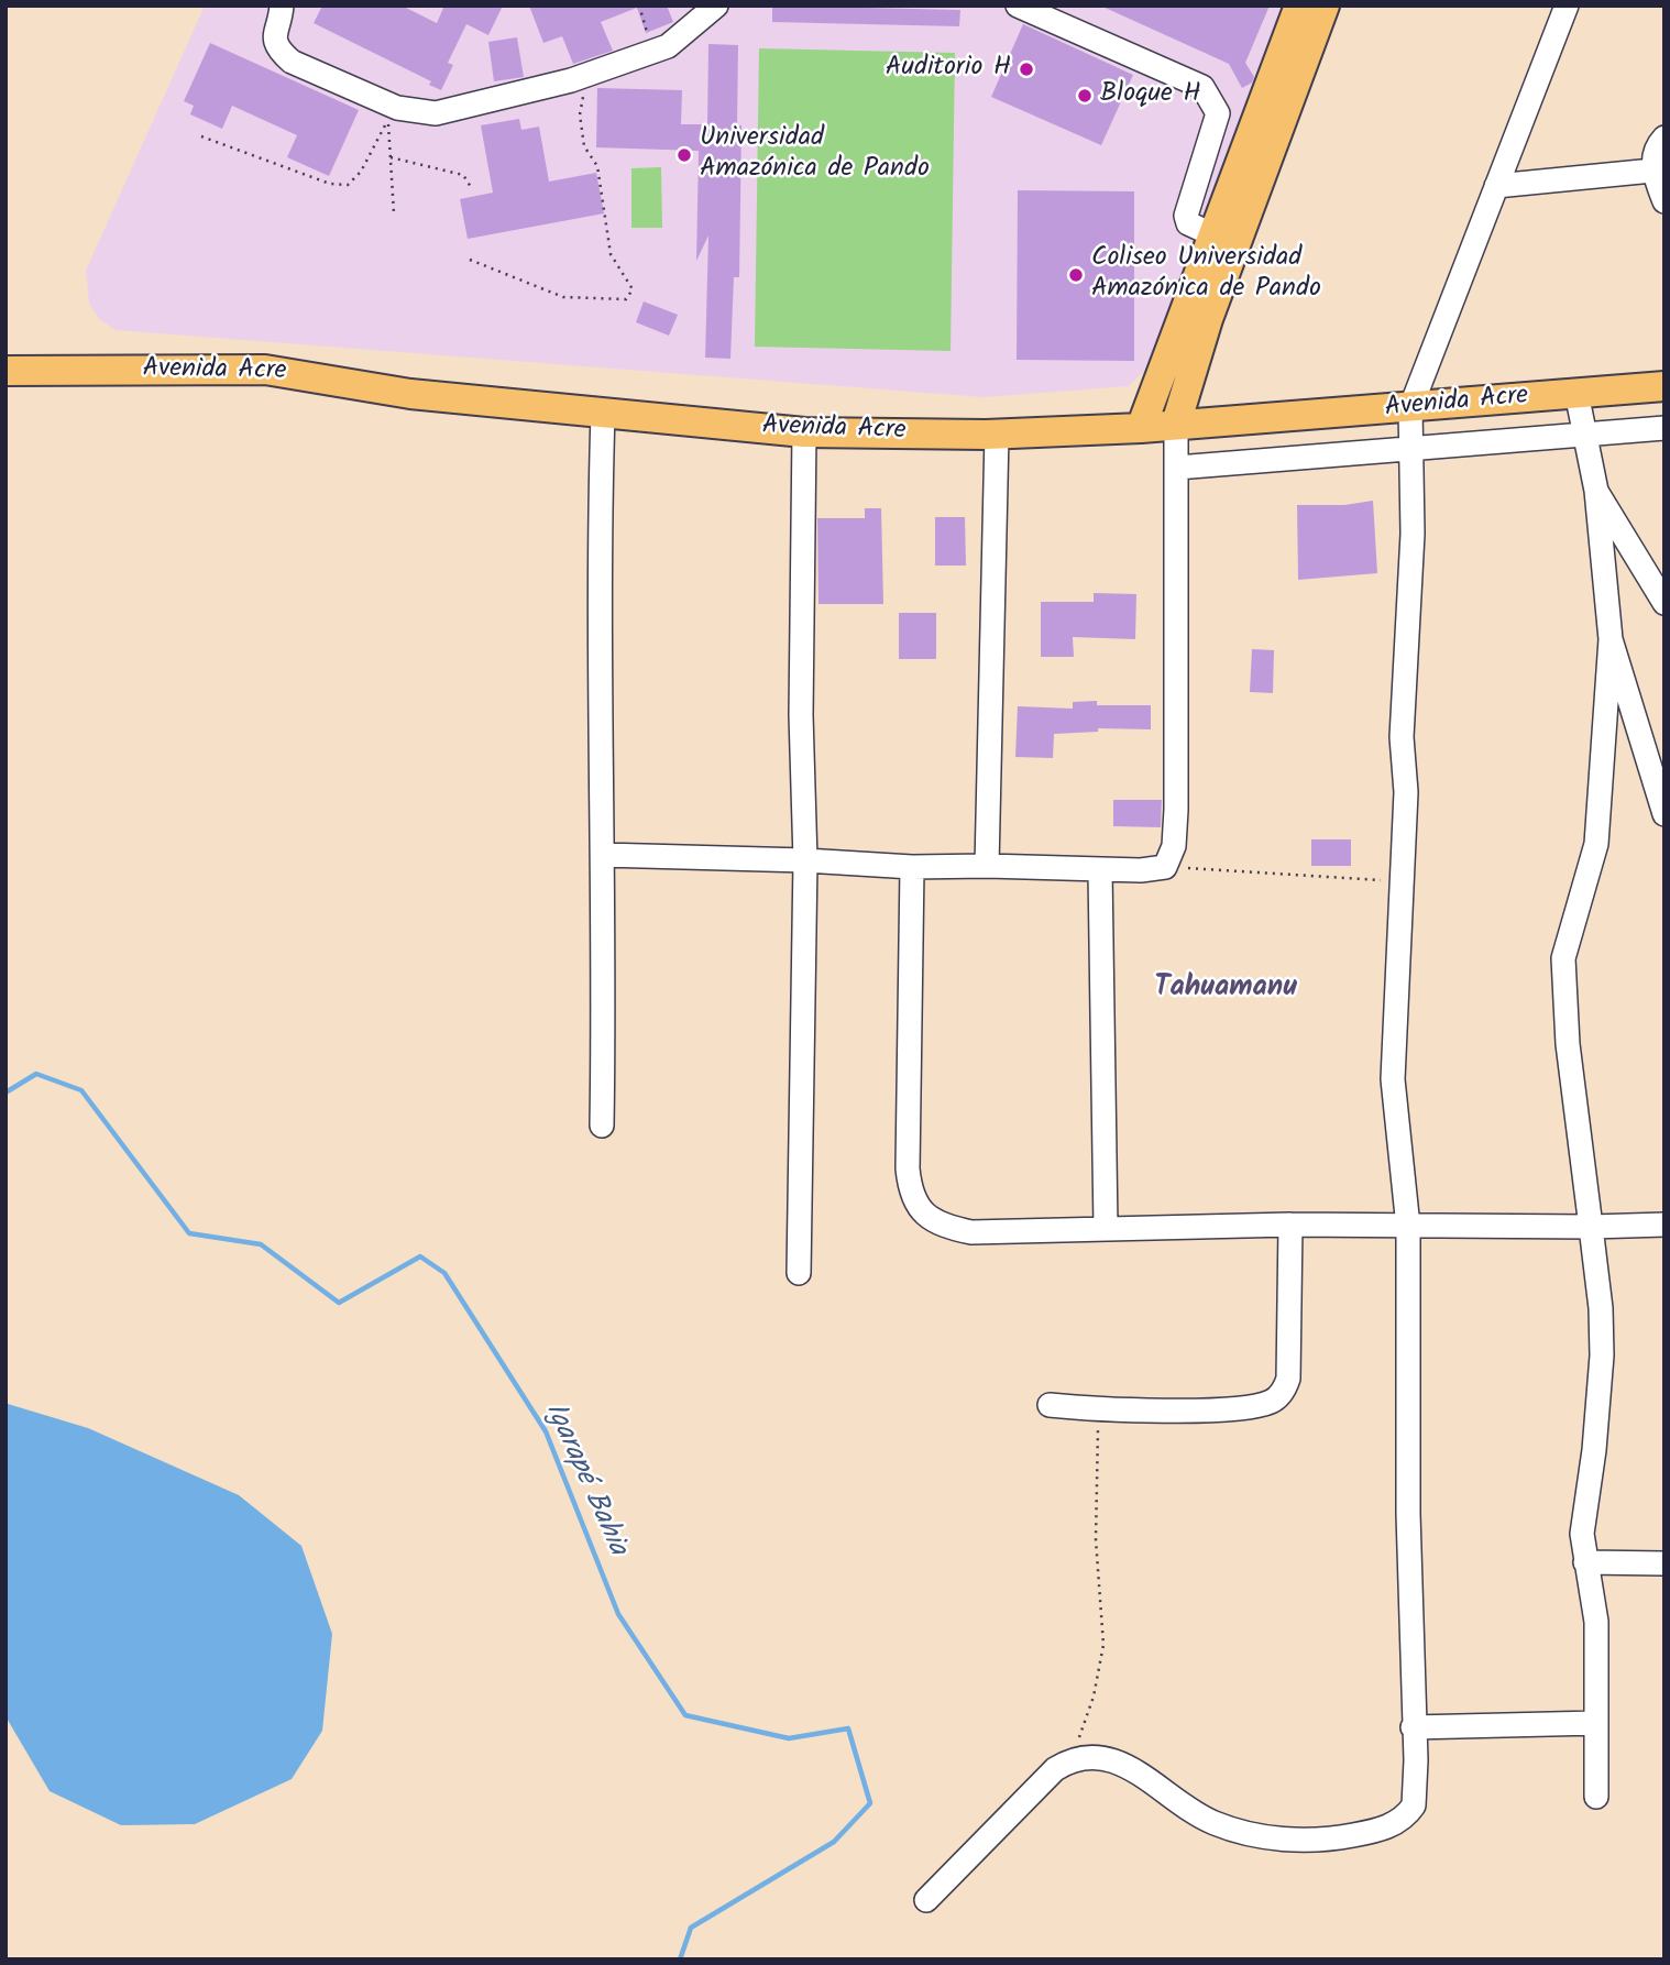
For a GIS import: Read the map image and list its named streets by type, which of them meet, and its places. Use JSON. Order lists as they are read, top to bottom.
{
  "streets": {
    "main road": ["Avenida Acre"]
  },
  "districts": ["Tahuamanu"],
  "water": ["Igarapé Bahia"],
  "places": [
    "Auditorio H",
    "Bloque H",
    "Universidad Amazónica de Pando",
    "Coliseo Universidad Amazónica de Pando"
  ]
}
